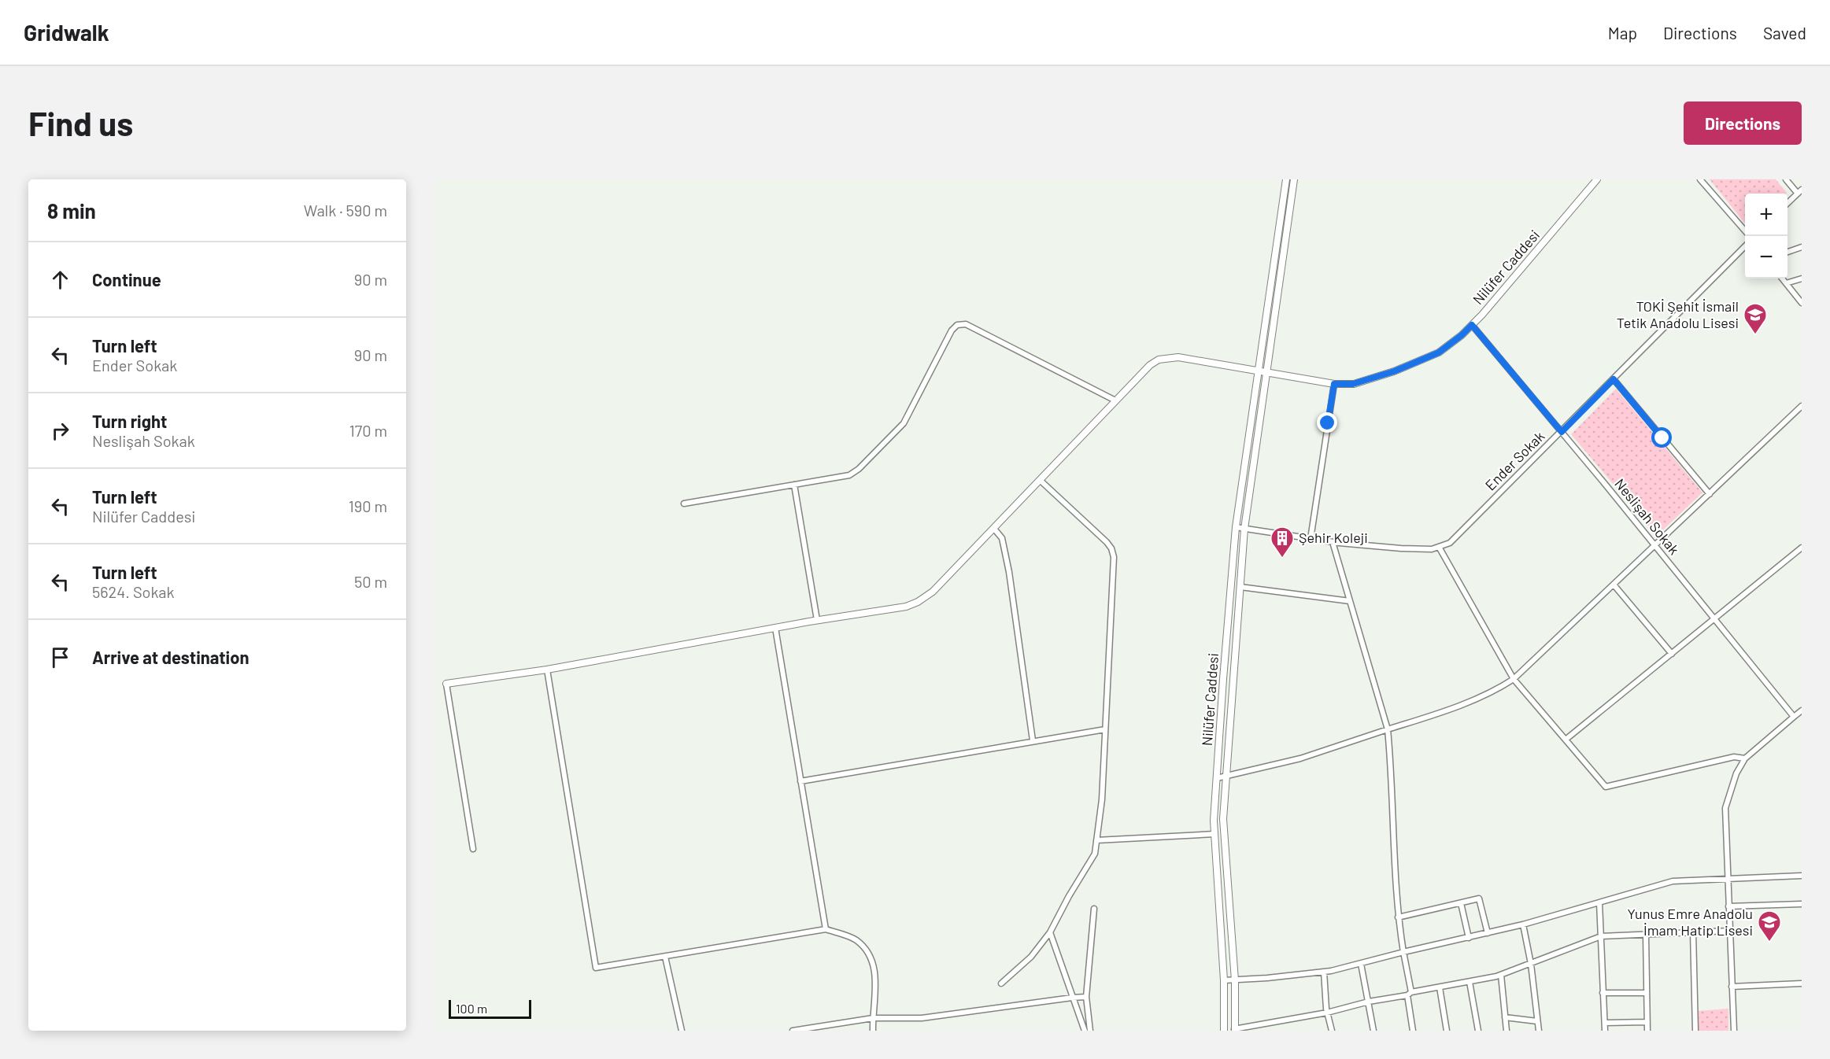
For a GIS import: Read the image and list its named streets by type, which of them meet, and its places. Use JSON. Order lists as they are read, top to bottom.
{
  "streets": {
    "street": ["Nilüfer Caddesi", "Ender Sokak", "Neslişah Sokak"]
  },
  "crossings": [
    ["Nilüfer Caddesi", "Ender Sokak"],
    ["Nilüfer Caddesi", "Neslişah Sokak"],
    ["Ender Sokak", "Neslişah Sokak"]
  ],
  "places": {
    "school or university": ["TOKİ Şehit İsmail Tetik Anadolu Lisesi", "Yunus Emre Anadolu İmam Hatip Lisesi"],
    "building": ["Şehir Koleji"]
  },
  "scale_bar": "100 m",
  "page": {
    "header": "Gridwalk",
    "nav": ["Map", "Directions", "Saved"],
    "buttons": "Directions",
    "title": "Find us",
    "heading": ["8 min", "Walk · 590 m"],
    "map_buttons": ["+", "−"],
    "list": [
      ["Continue", "90 m"],
      ["Turn left", "Ender Sokak", "90 m"],
      ["Turn right", "Neslişah Sokak", "170 m"],
      ["Turn left", "Nilüfer Caddesi", "190 m"],
      ["Turn left", "5624. Sokak", "50 m"],
      "Arrive at destination"
    ],
    "scale": "100 m"
  }
}
